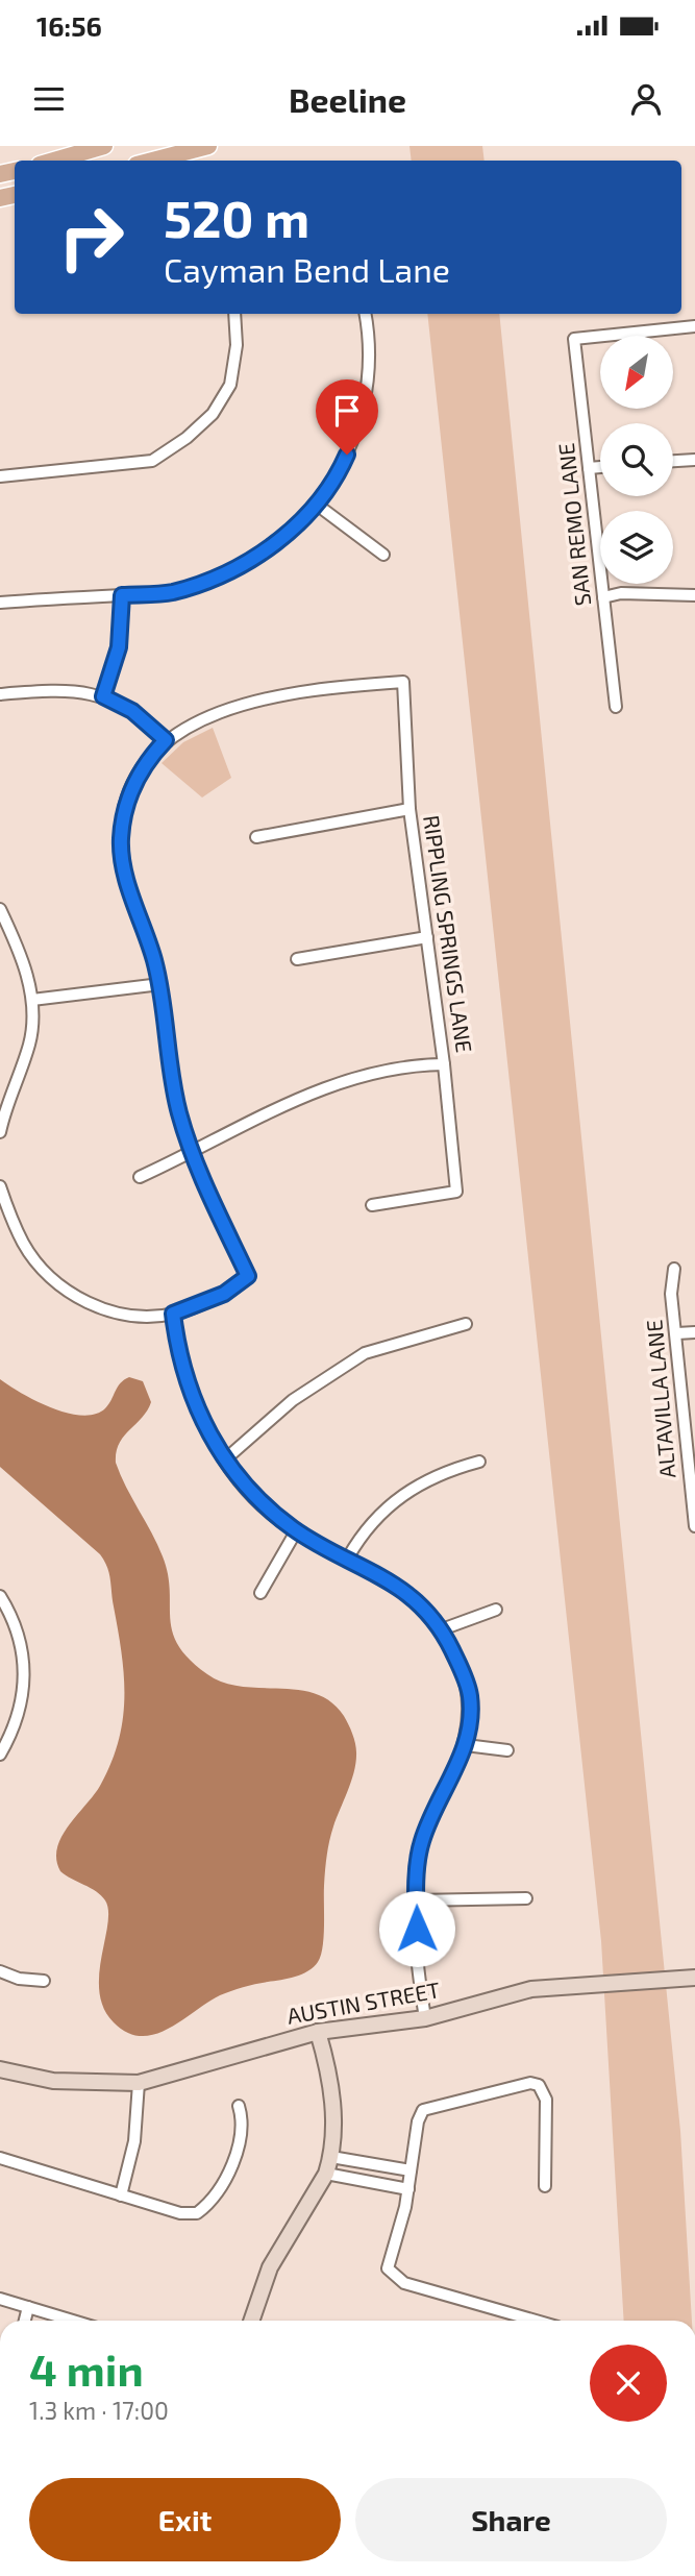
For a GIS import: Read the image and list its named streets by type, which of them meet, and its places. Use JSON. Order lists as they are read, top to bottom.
{
  "streets": {
    "street": [
      "SAN REMO LANE",
      "RIPPLING SPRINGS LANE",
      "ALTAVILLA LANE",
      "AUSTIN STREET"
    ]
  },
  "north": "bottom left",
  "page": {
    "status": "16:56",
    "header": "Beeline",
    "turn": ["520 m", "Cayman Bend Lane"],
    "heading": ["4 min", "1.3 km · 17:00"],
    "buttons": ["Exit", "Share"]
  }
}
